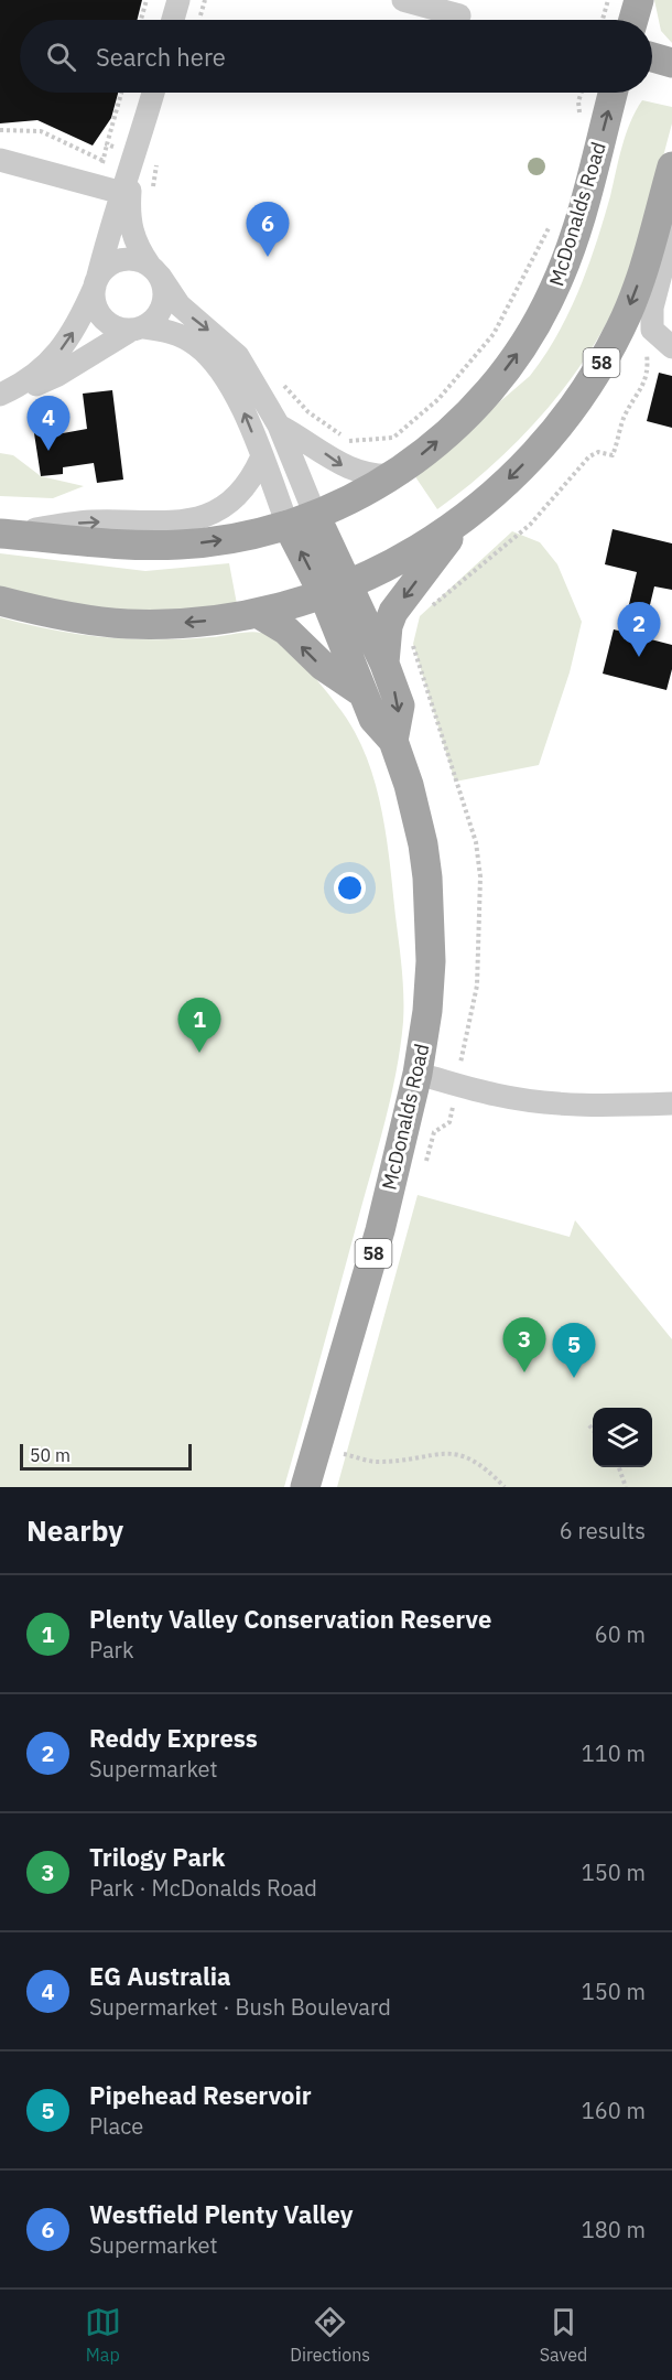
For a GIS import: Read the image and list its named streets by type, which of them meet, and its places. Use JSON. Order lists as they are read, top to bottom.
{
  "streets": {
    "main road": ["McDonalds Road", "58"]
  },
  "crossings": [
    ["McDonalds Road", "58"]
  ],
  "scale_bar": "50 m",
  "page": {
    "search": "Search here",
    "pins": [
      "6",
      "4",
      "2",
      "1",
      "3",
      "5"
    ],
    "scale": "50 m",
    "heading": ["Nearby", "6 results"],
    "list": [
      {
        "mark": "1",
        "name": "Plenty Valley Conservation Reserve",
        "note": "Park",
        "value": "60 m"
      },
      {
        "mark": "2",
        "name": "Reddy Express",
        "note": "Supermarket",
        "value": "110 m"
      },
      {
        "mark": "3",
        "name": "Trilogy Park",
        "note": "Park · McDonalds Road",
        "value": "150 m"
      },
      {
        "mark": "4",
        "name": "EG Australia",
        "note": "Supermarket · Bush Boulevard",
        "value": "150 m"
      },
      {
        "mark": "5",
        "name": "Pipehead Reservoir",
        "note": "Place",
        "value": "160 m"
      },
      {
        "mark": "6",
        "name": "Westfield Plenty Valley",
        "note": "Supermarket",
        "value": "180 m"
      }
    ],
    "nav": ["Map", "Directions", "Saved"]
  }
}
